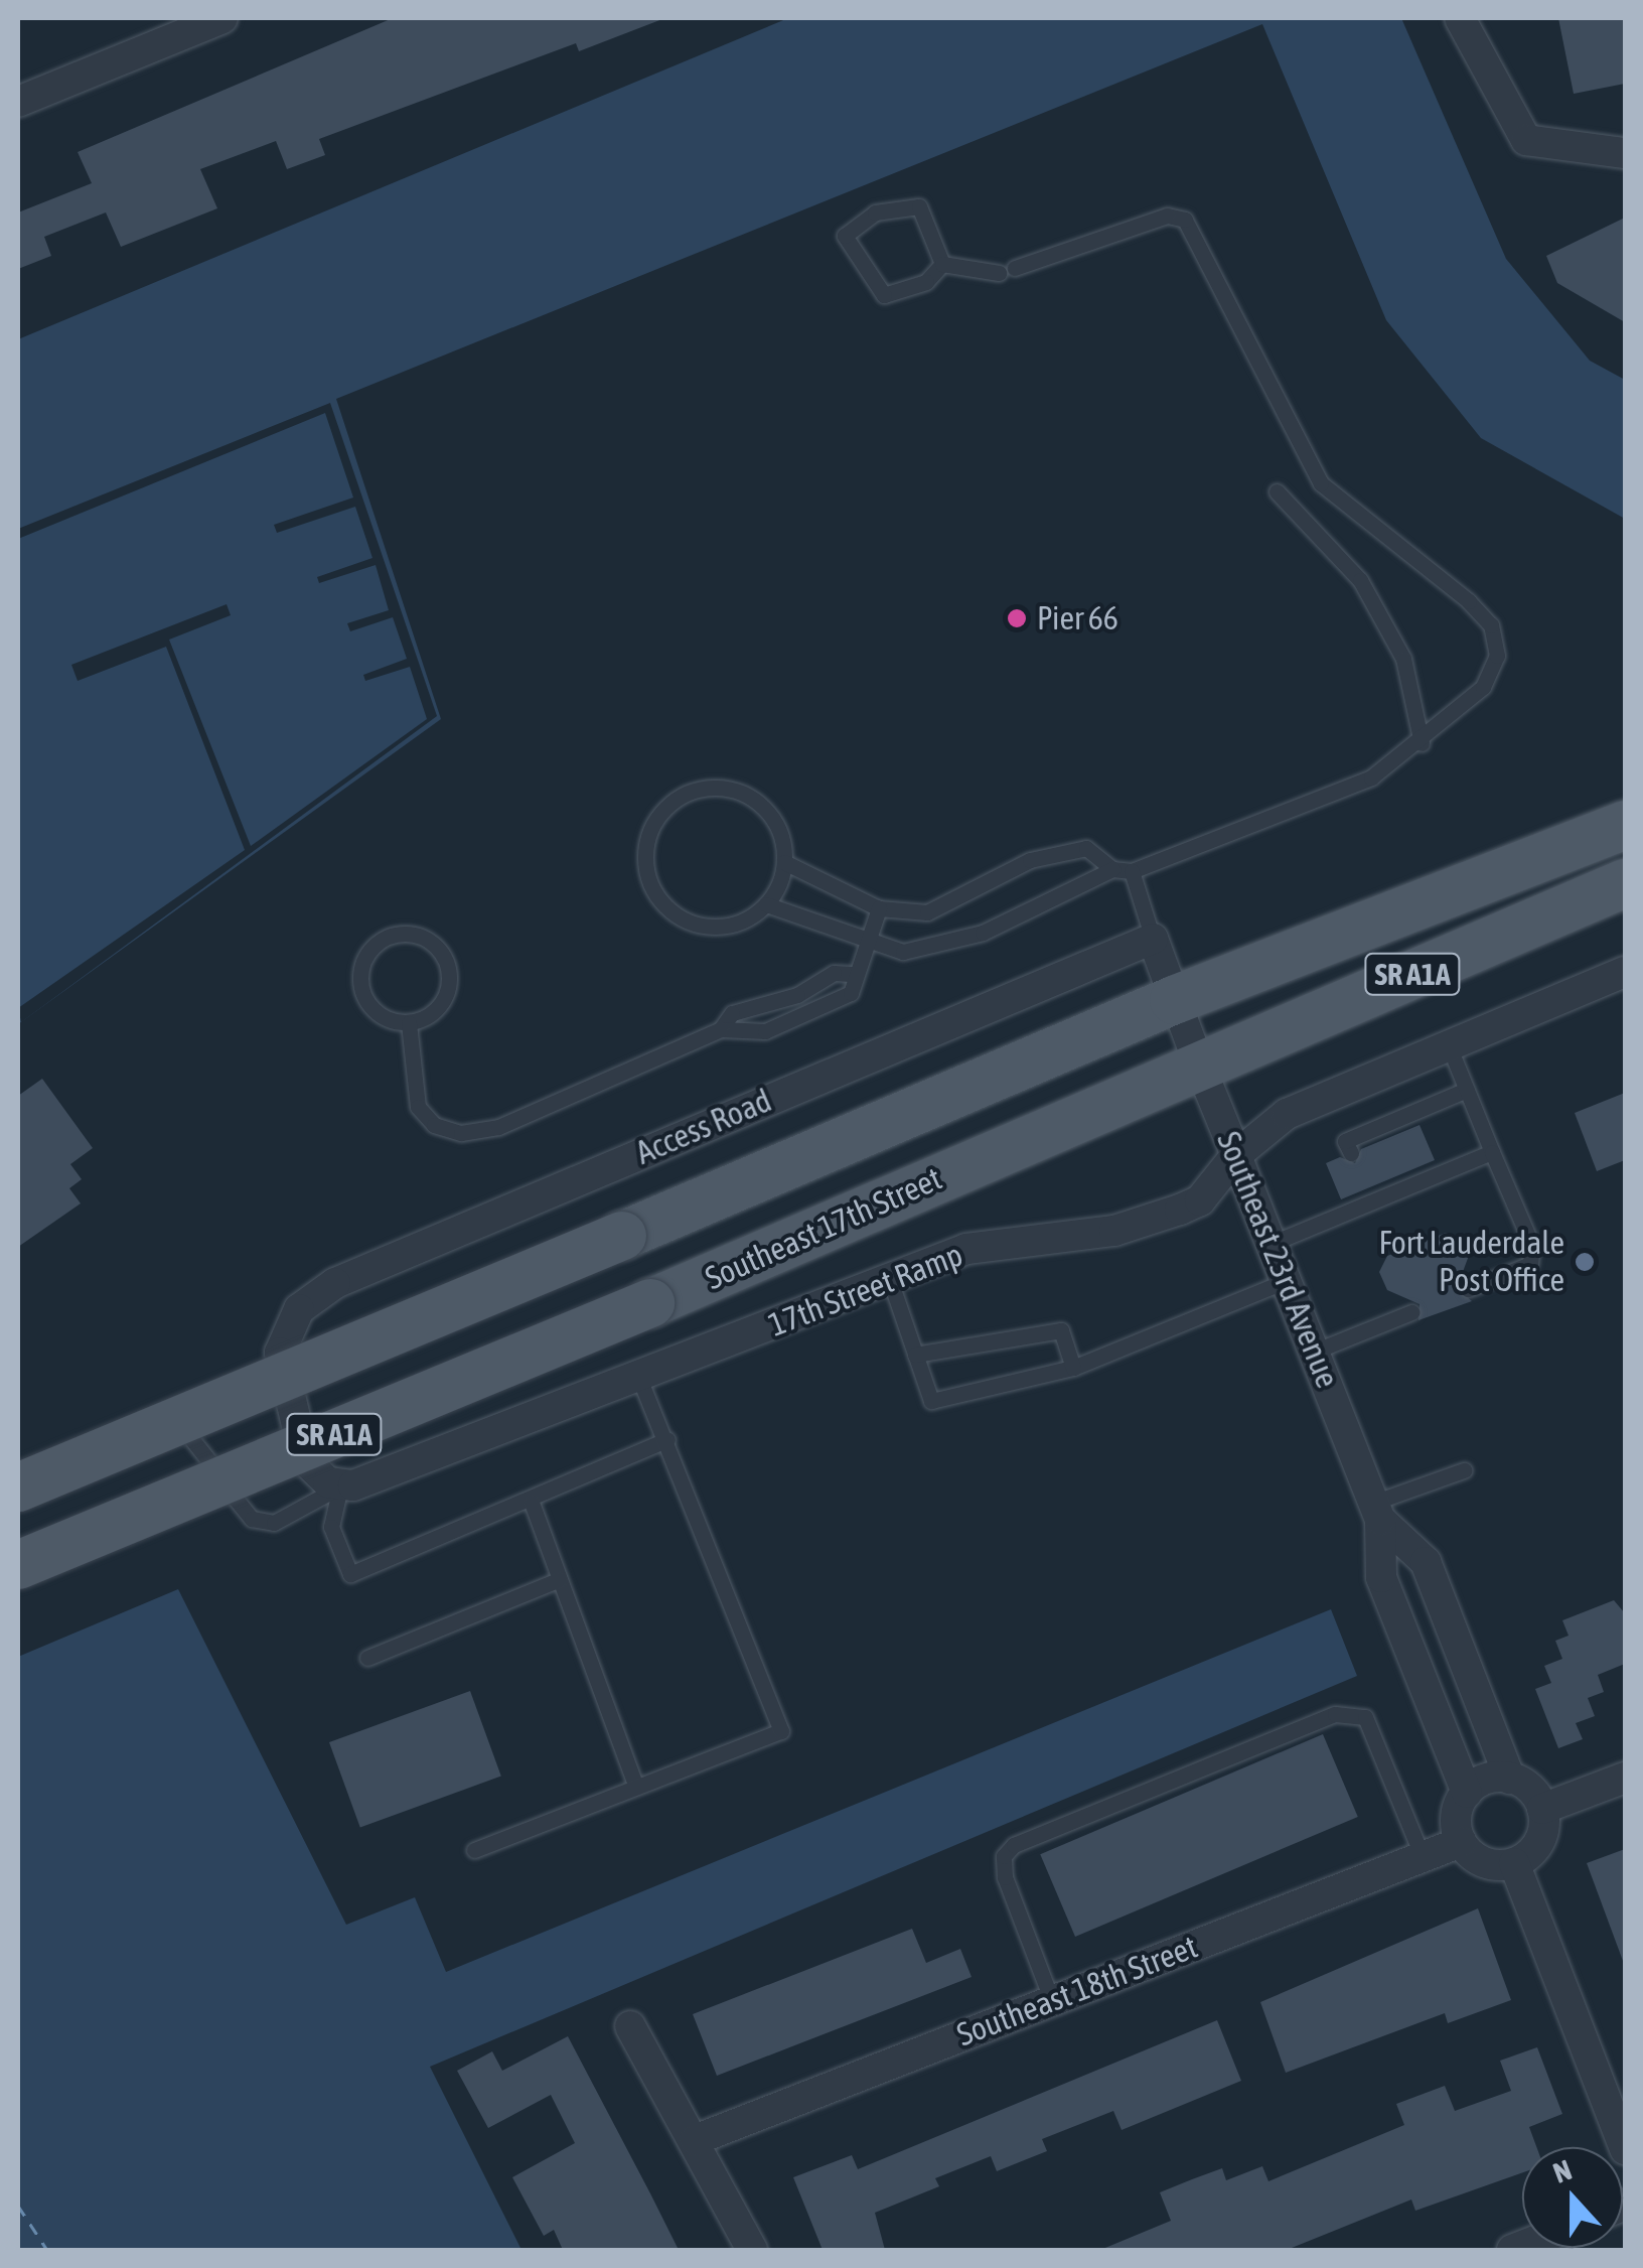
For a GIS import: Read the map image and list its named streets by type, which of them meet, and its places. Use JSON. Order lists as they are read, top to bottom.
{
  "streets": {
    "main road": ["SR A1A", "Southeast 17th Street"],
    "street": [
      "Access Road",
      "Southeast 23rd Avenue",
      "17th Street Ramp",
      "Southeast 18th Street"
    ]
  },
  "crossings": [
    ["SR A1A", "Southeast 23rd Avenue"],
    ["Access Road", "17th Street Ramp"],
    ["Southeast 17th Street", "Southeast 23rd Avenue"],
    ["Southeast 23rd Avenue", "17th Street Ramp"],
    ["Southeast 23rd Avenue", "Southeast 18th Street"]
  ],
  "places": ["Pier 66", "Fort Lauderdale Post Office"],
  "north": "top"
}
